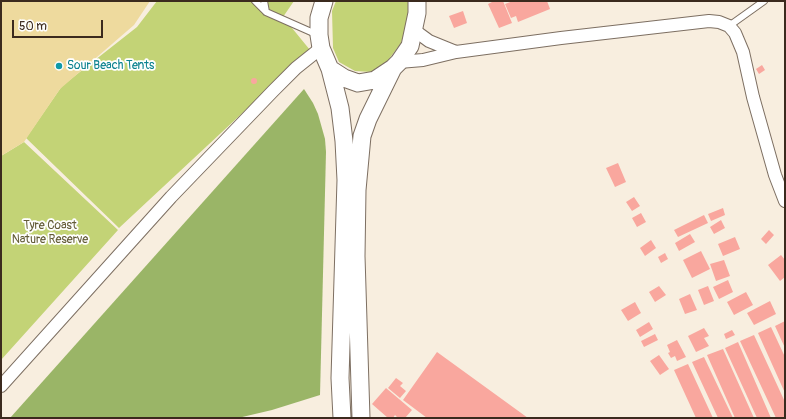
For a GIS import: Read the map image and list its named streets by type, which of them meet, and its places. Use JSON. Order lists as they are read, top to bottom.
{
  "parks": ["Tyre Coast Nature Reserve"],
  "places": ["Sour Beach Tents"],
  "scale_bar": "50 m"
}
